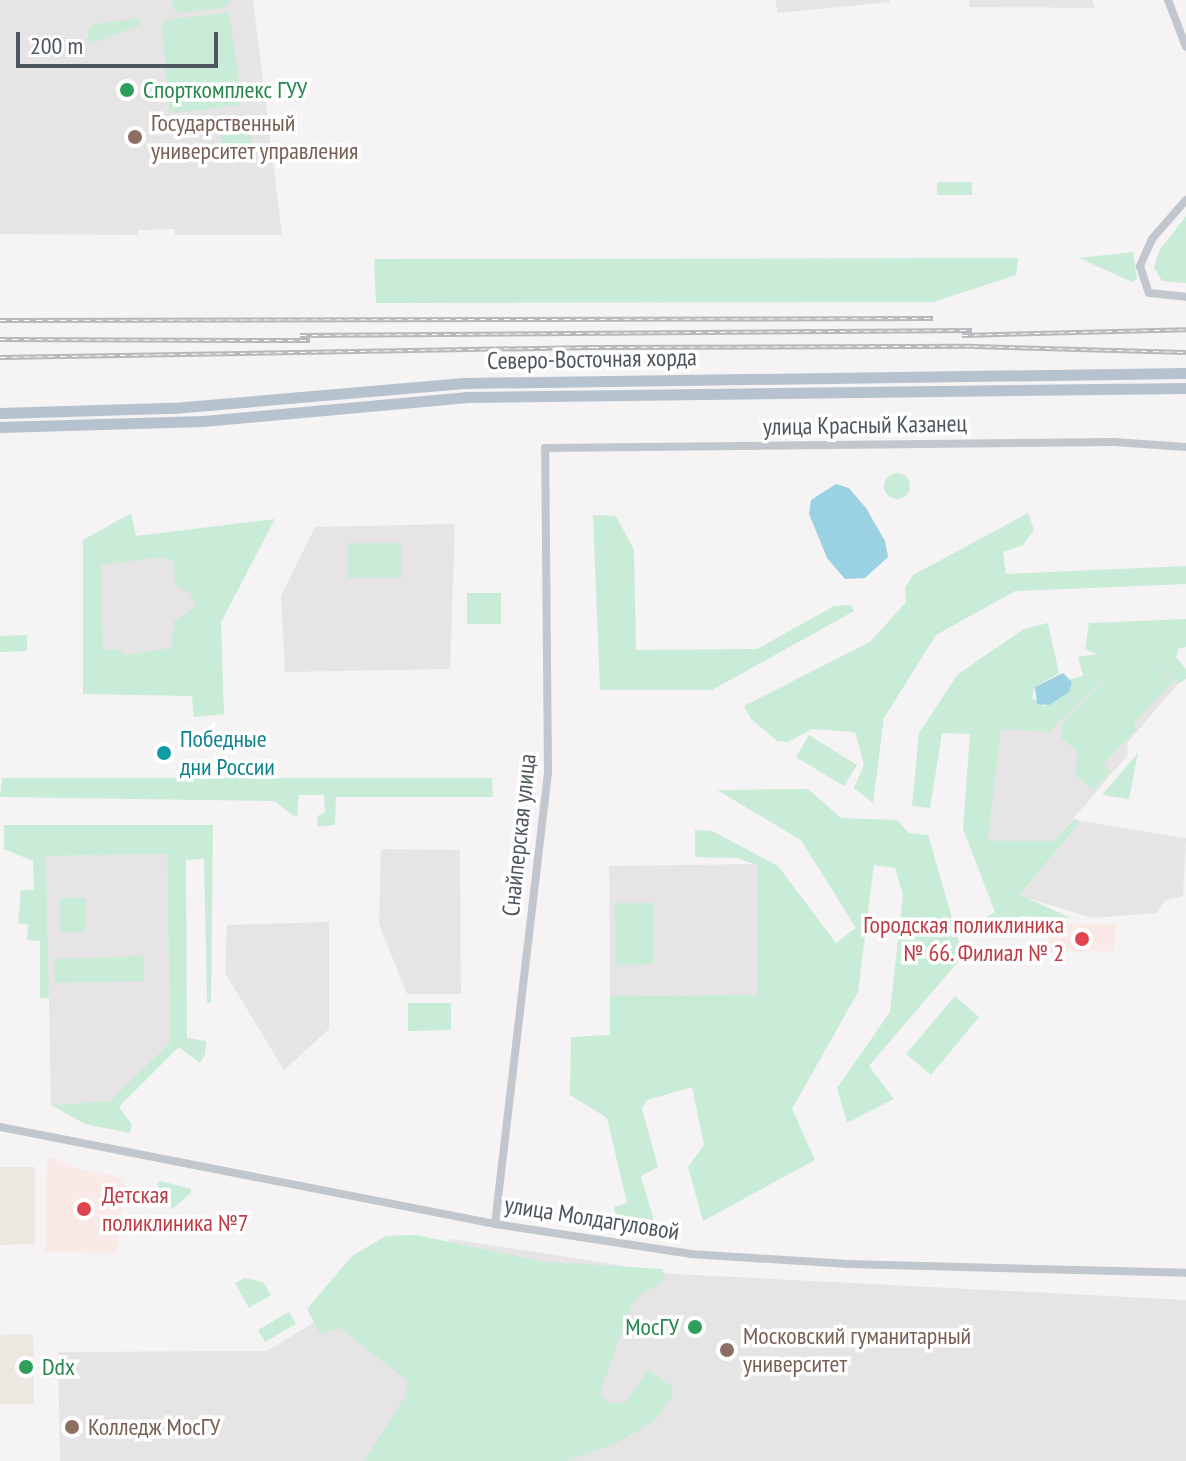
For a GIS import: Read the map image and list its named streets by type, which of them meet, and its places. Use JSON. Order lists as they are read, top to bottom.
{
  "streets": {
    "main road": ["Северо-Восточная хорда"],
    "street": ["улица Красный Казанец", "Снайперская улица", "улица Молдагуловой"]
  },
  "crossings": [
    ["улица Красный Казанец", "Снайперская улица"],
    ["Снайперская улица", "улица Молдагуловой"]
  ],
  "places": [
    "Спорткомплекс ГУУ",
    "Государственный университет управления",
    "Победные дни России",
    "Городская поликлиника № 66. Филиал № 2",
    "Детская поликлиника №7",
    "МосГУ",
    "Московский гуманитарный университет",
    "Ddx",
    "Колледж МосГУ"
  ],
  "scale_bar": "200 m"
}
